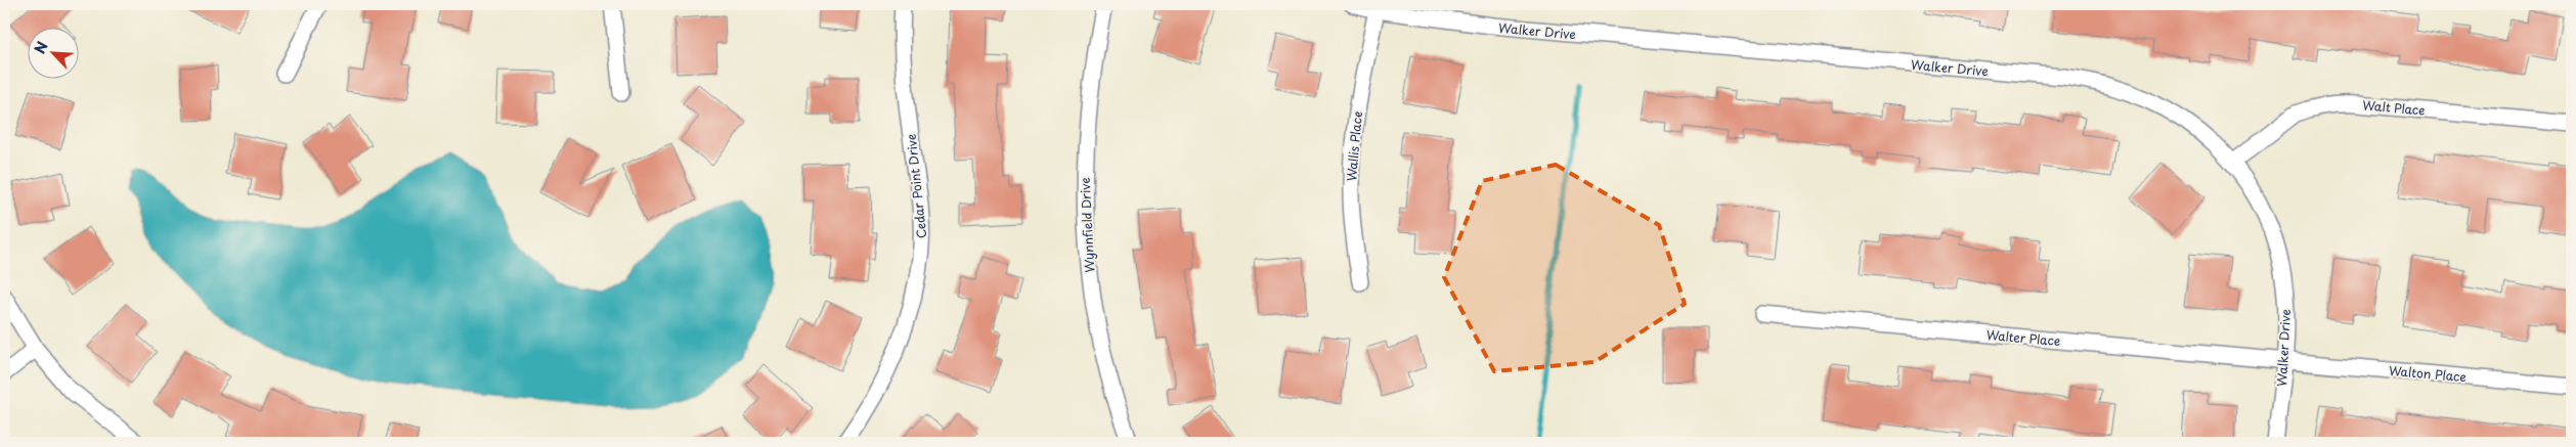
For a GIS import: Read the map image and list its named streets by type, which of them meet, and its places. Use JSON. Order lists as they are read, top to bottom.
{
  "streets": {
    "street": [
      "Walker Drive",
      "Walt Place",
      "Wallis Place",
      "Cedar Point Drive",
      "Wynnfield Drive",
      "Walter Place",
      "Walton Place"
    ]
  },
  "crossings": [
    ["Walker Drive", "Walt Place"],
    ["Walker Drive", "Wallis Place"],
    ["Walker Drive", "Walter Place"],
    ["Walker Drive", "Walton Place"],
    ["Walter Place", "Walton Place"]
  ],
  "north": "top left"
}
